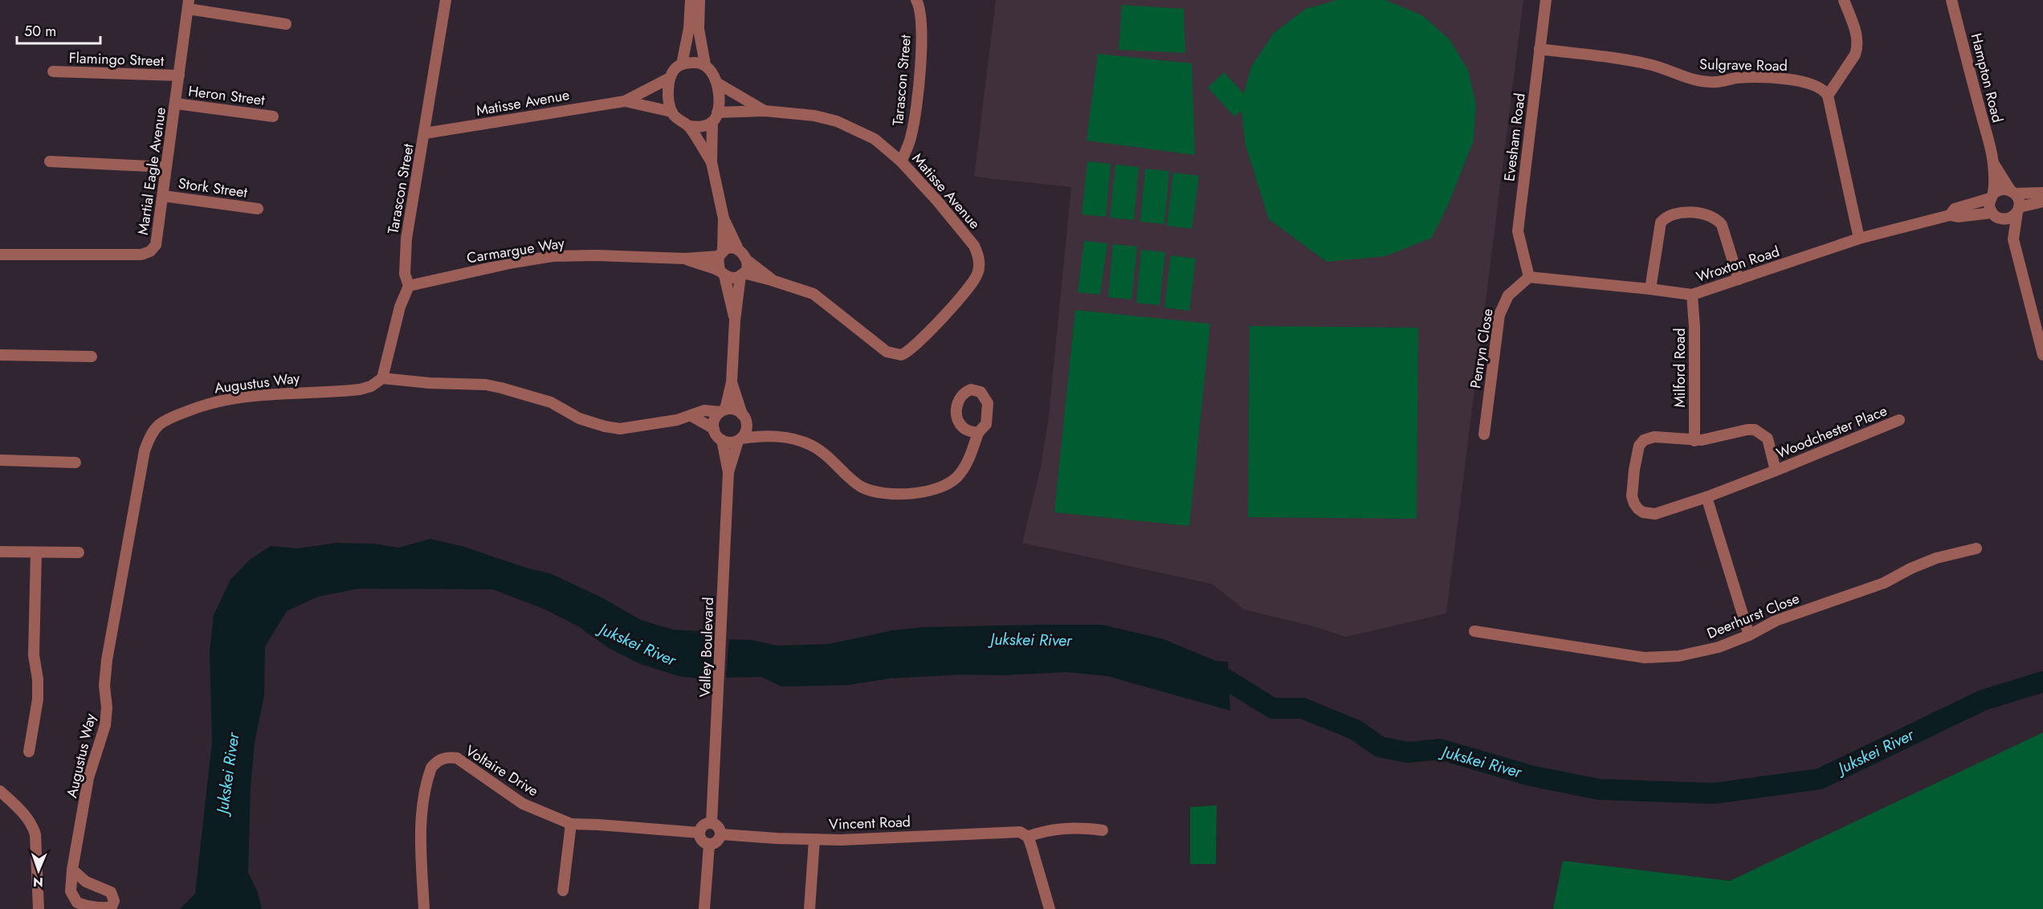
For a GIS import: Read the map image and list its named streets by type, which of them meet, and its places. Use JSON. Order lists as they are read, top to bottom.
{
  "streets": {
    "street": [
      "Flamingo Street",
      "Sulgrave Road",
      "Hampton Road",
      "Tarascon Street",
      "Heron Street",
      "Matisse Avenue",
      "Evesham Road",
      "Martial Eagle Avenue",
      "Stork Street",
      "Carmargue Way",
      "Wroxton Road",
      "Penryn Close",
      "Milford Road",
      "Augustus Way",
      "Woodchester Place",
      "Deerhurst Close",
      "Valley Boulevard",
      "Voltaire Drive",
      "Vincent Road"
    ]
  },
  "crossings": [
    ["Flamingo Street", "Martial Eagle Avenue"],
    ["Sulgrave Road", "Evesham Road"],
    ["Hampton Road", "Wroxton Road"],
    ["Tarascon Street", "Matisse Avenue"],
    ["Tarascon Street", "Carmargue Way"],
    ["Tarascon Street", "Augustus Way"],
    ["Heron Street", "Martial Eagle Avenue"],
    ["Evesham Road", "Wroxton Road"],
    ["Evesham Road", "Penryn Close"],
    ["Martial Eagle Avenue", "Stork Street"],
    ["Wroxton Road", "Penryn Close"],
    ["Wroxton Road", "Milford Road"],
    ["Milford Road", "Woodchester Place"],
    ["Valley Boulevard", "Voltaire Drive"],
    ["Valley Boulevard", "Vincent Road"],
    ["Voltaire Drive", "Vincent Road"]
  ],
  "water": ["Jukskei River"],
  "scale_bar": "50 m",
  "north": "bottom"
}
